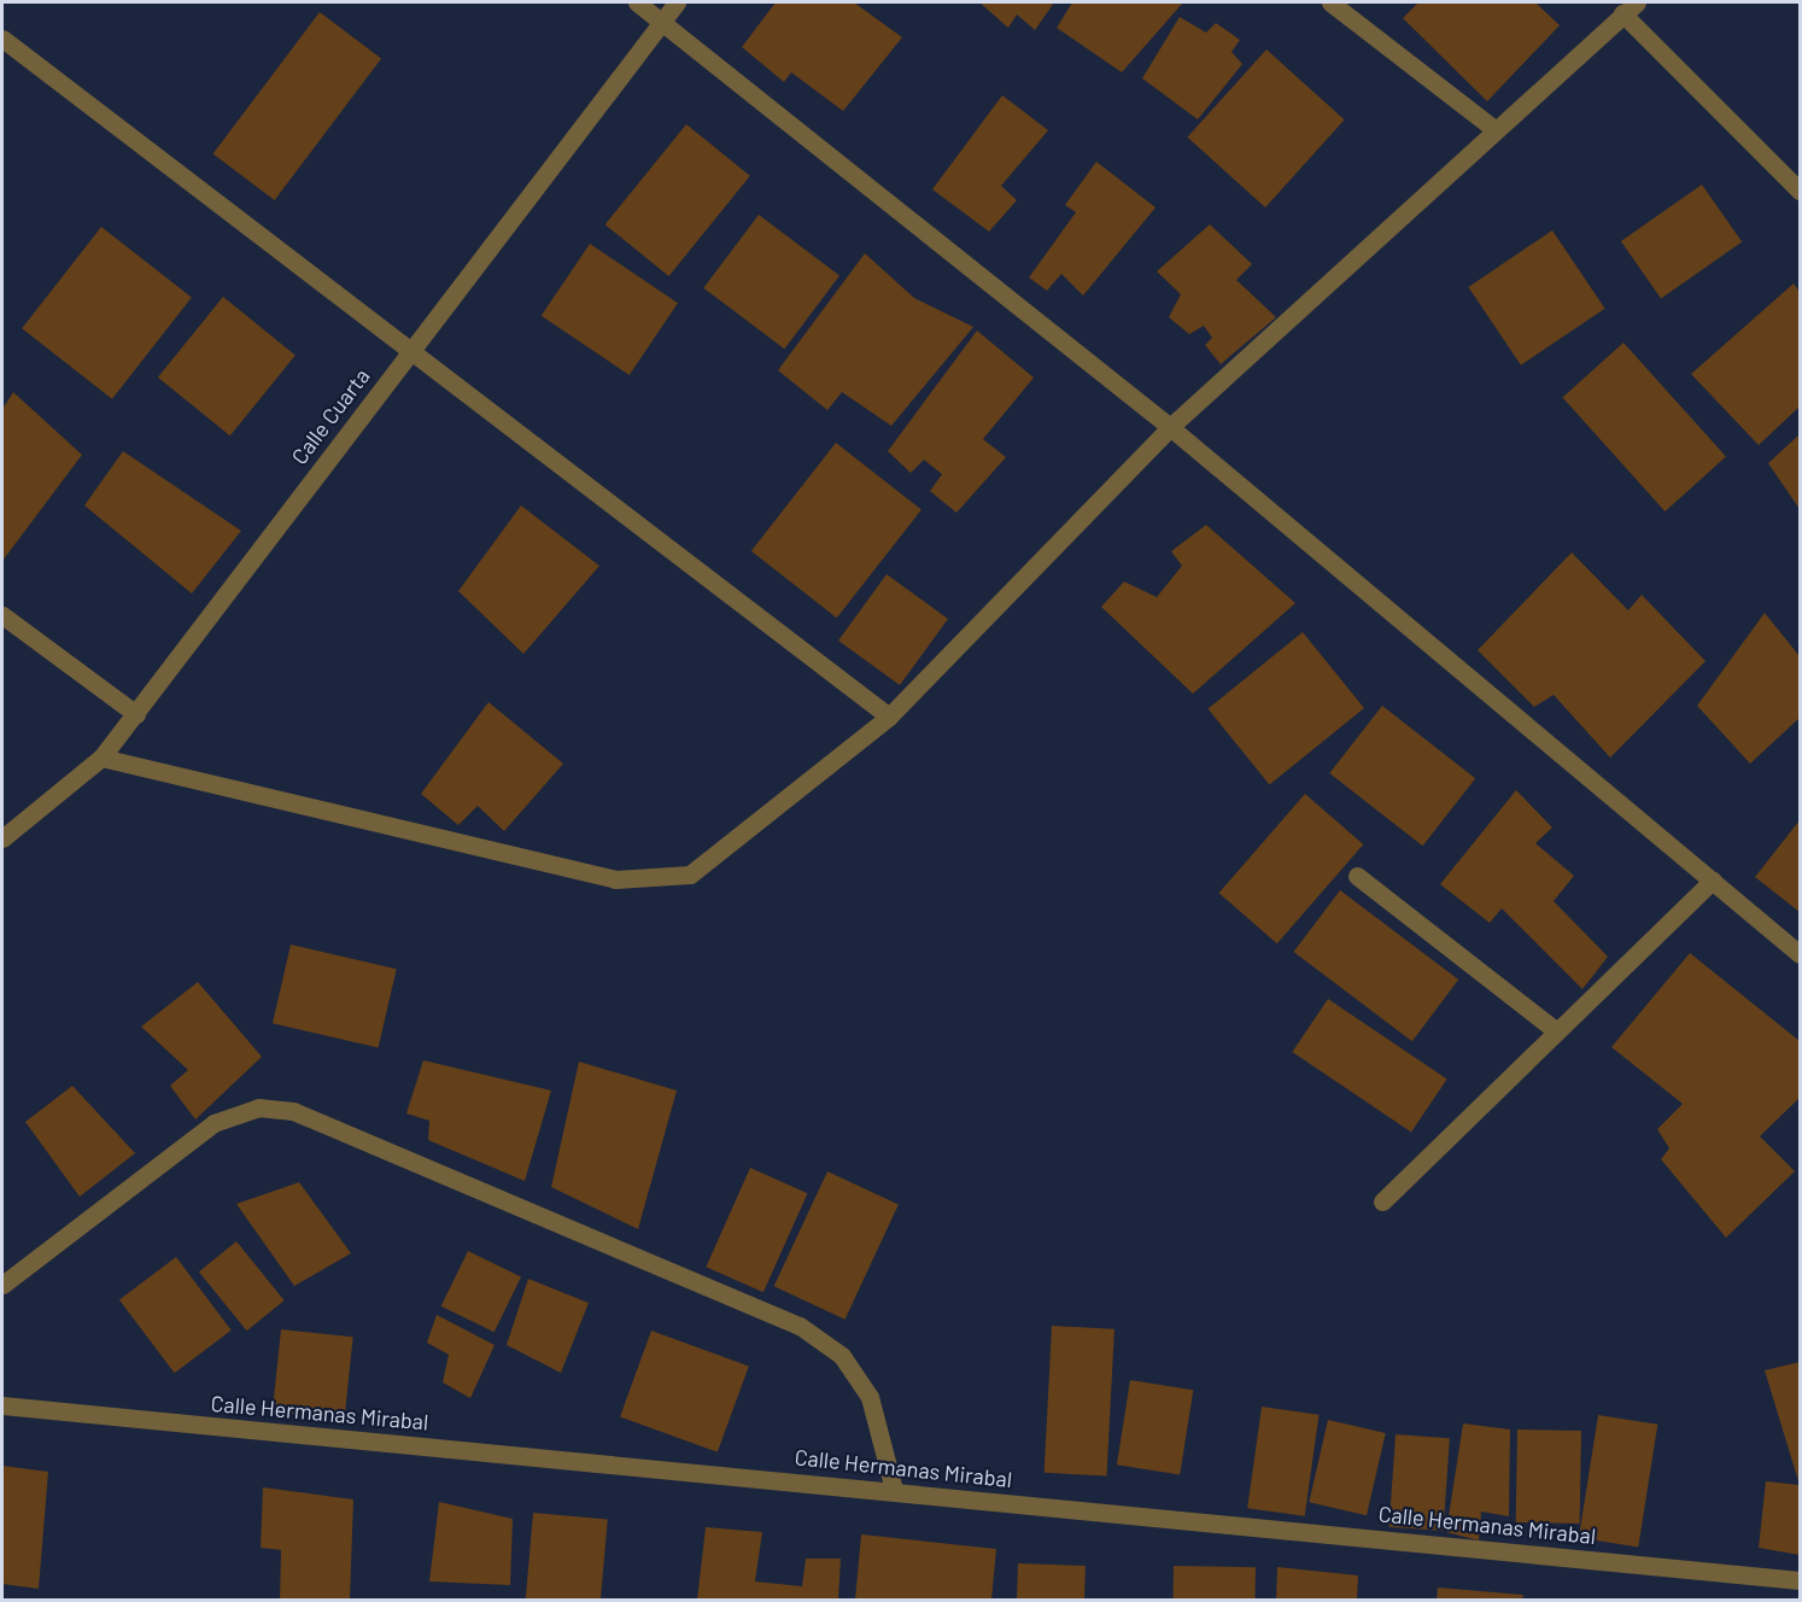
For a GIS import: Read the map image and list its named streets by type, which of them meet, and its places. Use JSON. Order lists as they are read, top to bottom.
{
  "streets": {
    "street": ["Calle Cuarta", "Calle Hermanas Mirabal"]
  }
}
